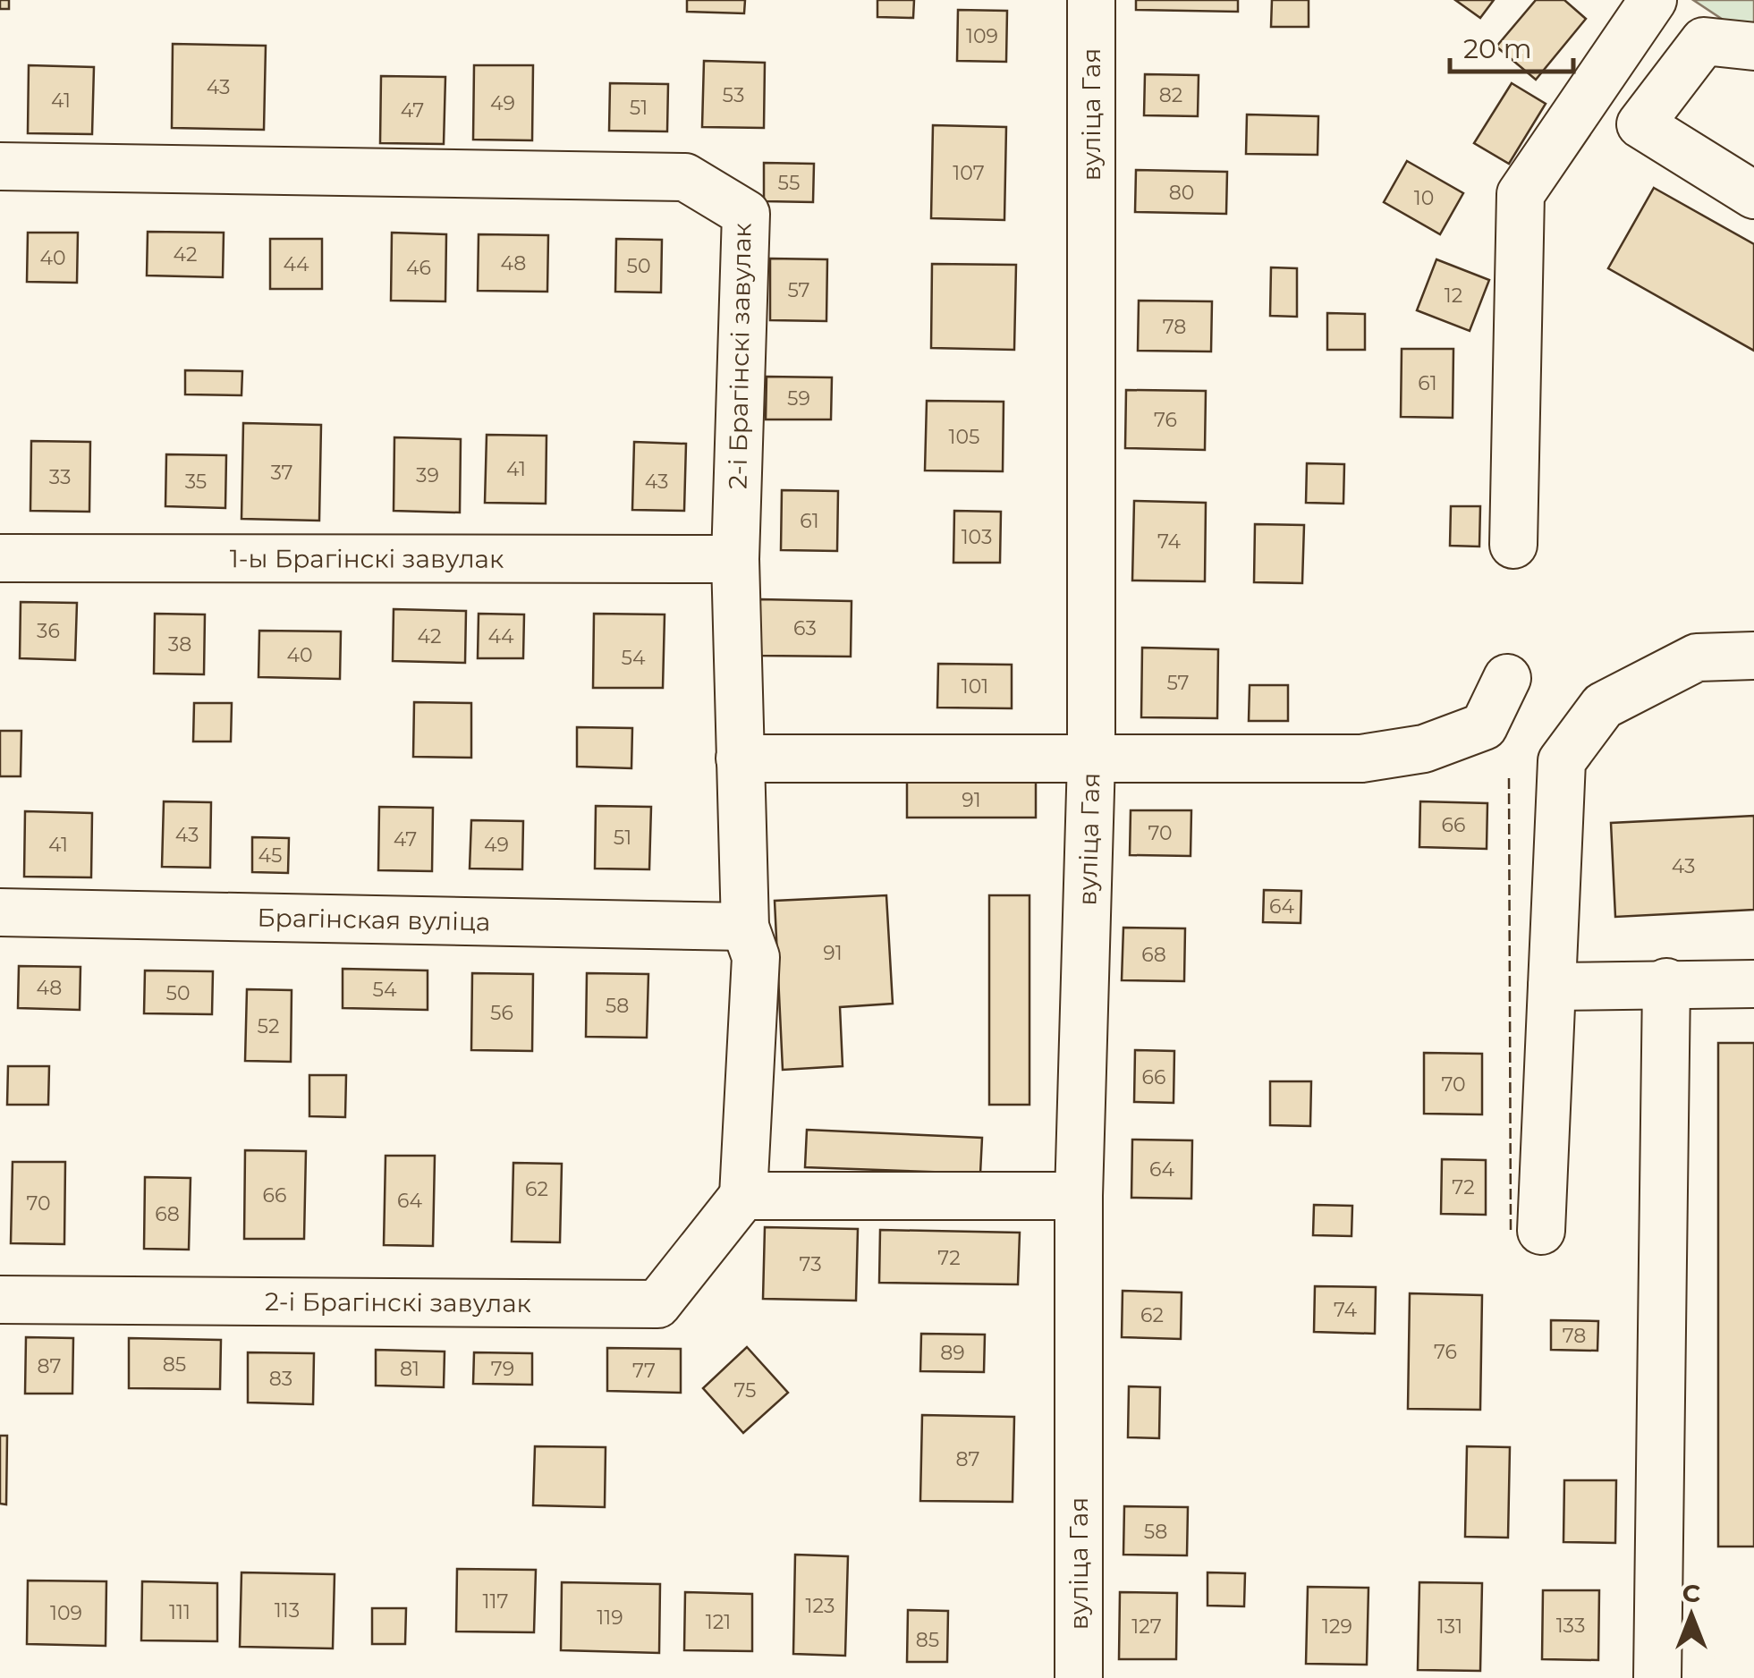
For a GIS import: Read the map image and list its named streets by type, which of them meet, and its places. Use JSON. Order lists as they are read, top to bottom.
{
  "streets": {
    "street": [
      "вуліца Гая",
      "2-і Брагінскі завулак",
      "1-ы Брагінскі завулак",
      "Брагінская вуліца"
    ]
  },
  "crossings": [
    ["2-і Брагінскі завулак", "1-ы Брагінскі завулак"],
    ["2-і Брагінскі завулак", "Брагінская вуліца"]
  ],
  "house_numbers": [
    "109",
    "43",
    "53",
    "82",
    "41",
    "49",
    "51",
    "47",
    "107",
    "55",
    "80",
    "10",
    "42",
    "40",
    "48",
    "44",
    "50",
    "46",
    "57",
    "12",
    "78",
    "61",
    "59",
    "76",
    "105",
    "41",
    "37",
    "39",
    "33",
    "35",
    "43",
    "61",
    "103",
    "74",
    "63",
    "36",
    "42",
    "44",
    "38",
    "40",
    "54",
    "57",
    "101",
    "91",
    "66",
    "70",
    "43",
    "51",
    "47",
    "41",
    "49",
    "45",
    "43",
    "64",
    "91",
    "68",
    "48",
    "54",
    "50",
    "58",
    "56",
    "52",
    "66",
    "70",
    "64",
    "72",
    "62",
    "66",
    "64",
    "70",
    "68",
    "72",
    "73",
    "74",
    "62",
    "78",
    "76",
    "89",
    "85",
    "87",
    "81",
    "79",
    "77",
    "83",
    "75",
    "87",
    "58",
    "117",
    "123",
    "113",
    "111",
    "109",
    "119",
    "121",
    "133",
    "127",
    "129",
    "131",
    "85"
  ],
  "scale_bar": "20 m",
  "north": "top"
}
